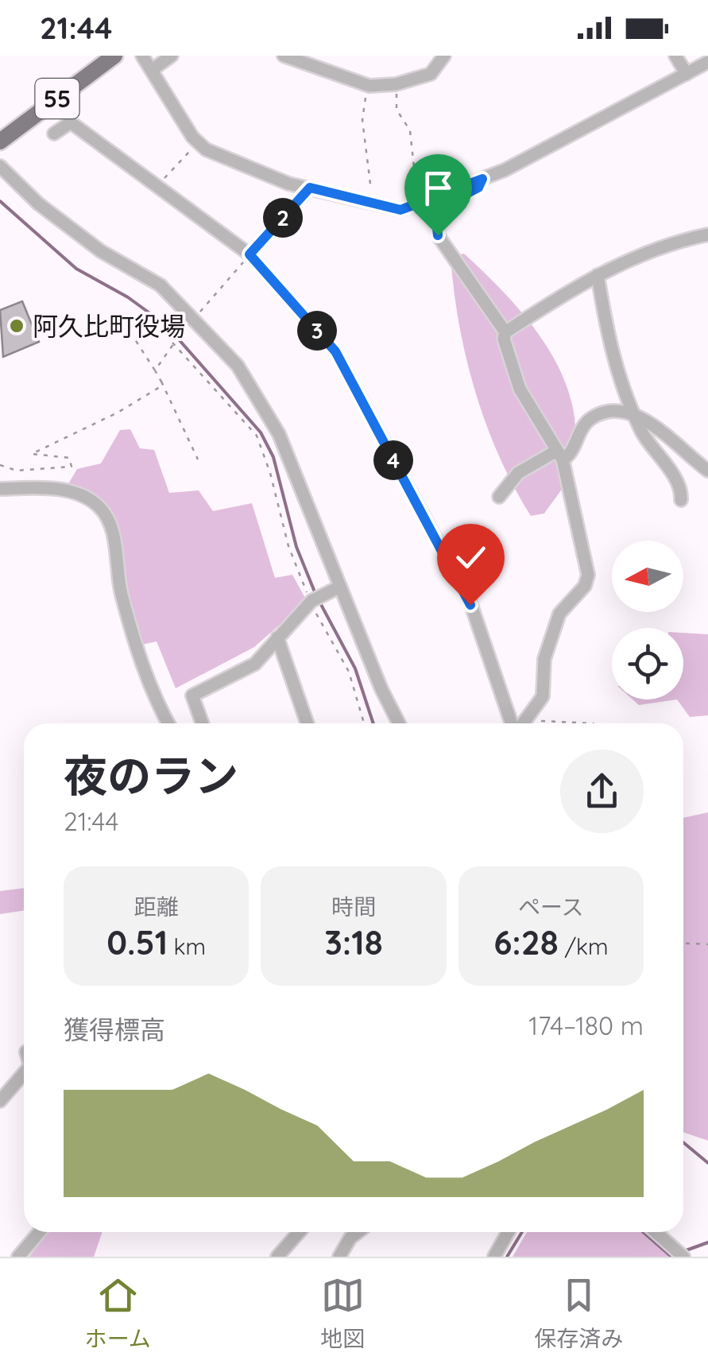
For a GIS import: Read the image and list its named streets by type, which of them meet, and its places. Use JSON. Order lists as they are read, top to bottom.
{
  "streets": {
    "main road": ["55"]
  },
  "places": ["阿久比町役場"],
  "north": "left",
  "page": {
    "status": "21:44",
    "pins": ["2", "3", "4"],
    "heading": ["夜のラン", "21:44"],
    "stats": [
      ["距離", "0.51 km"],
      ["時間", "3:18"],
      ["ペース", "6:28 /km"]
    ],
    "chart": ["獲得標高", "174–180 m"],
    "tabs": ["ホーム", "地図", "保存済み"]
  }
}
